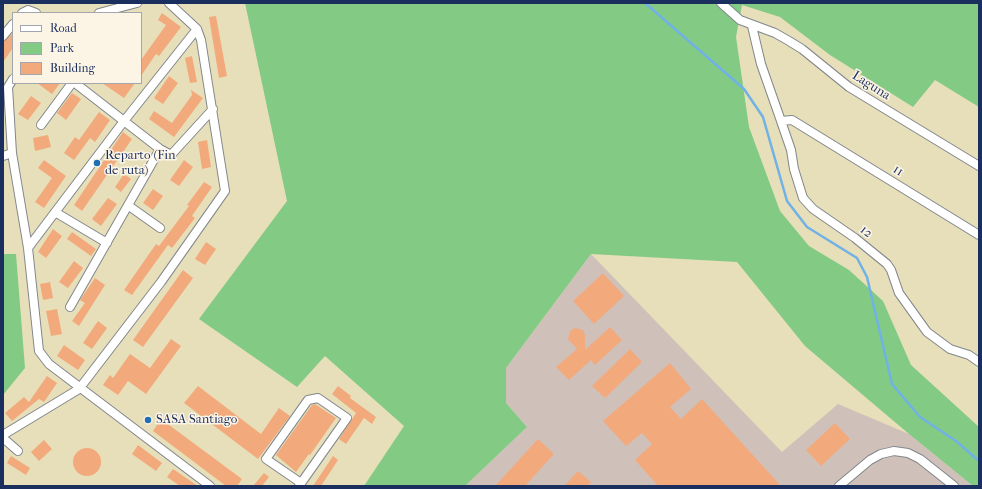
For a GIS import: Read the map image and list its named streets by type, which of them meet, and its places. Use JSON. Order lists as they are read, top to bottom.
{
  "streets": {
    "street": ["Laguna", "11", "12"]
  },
  "crossings": [
    ["Laguna", "12"],
    ["11", "12"]
  ],
  "places": ["Reparto (Fin de ruta)", "SASA Santiago"],
  "legend": ["Road", "Park", "Building"]
}
